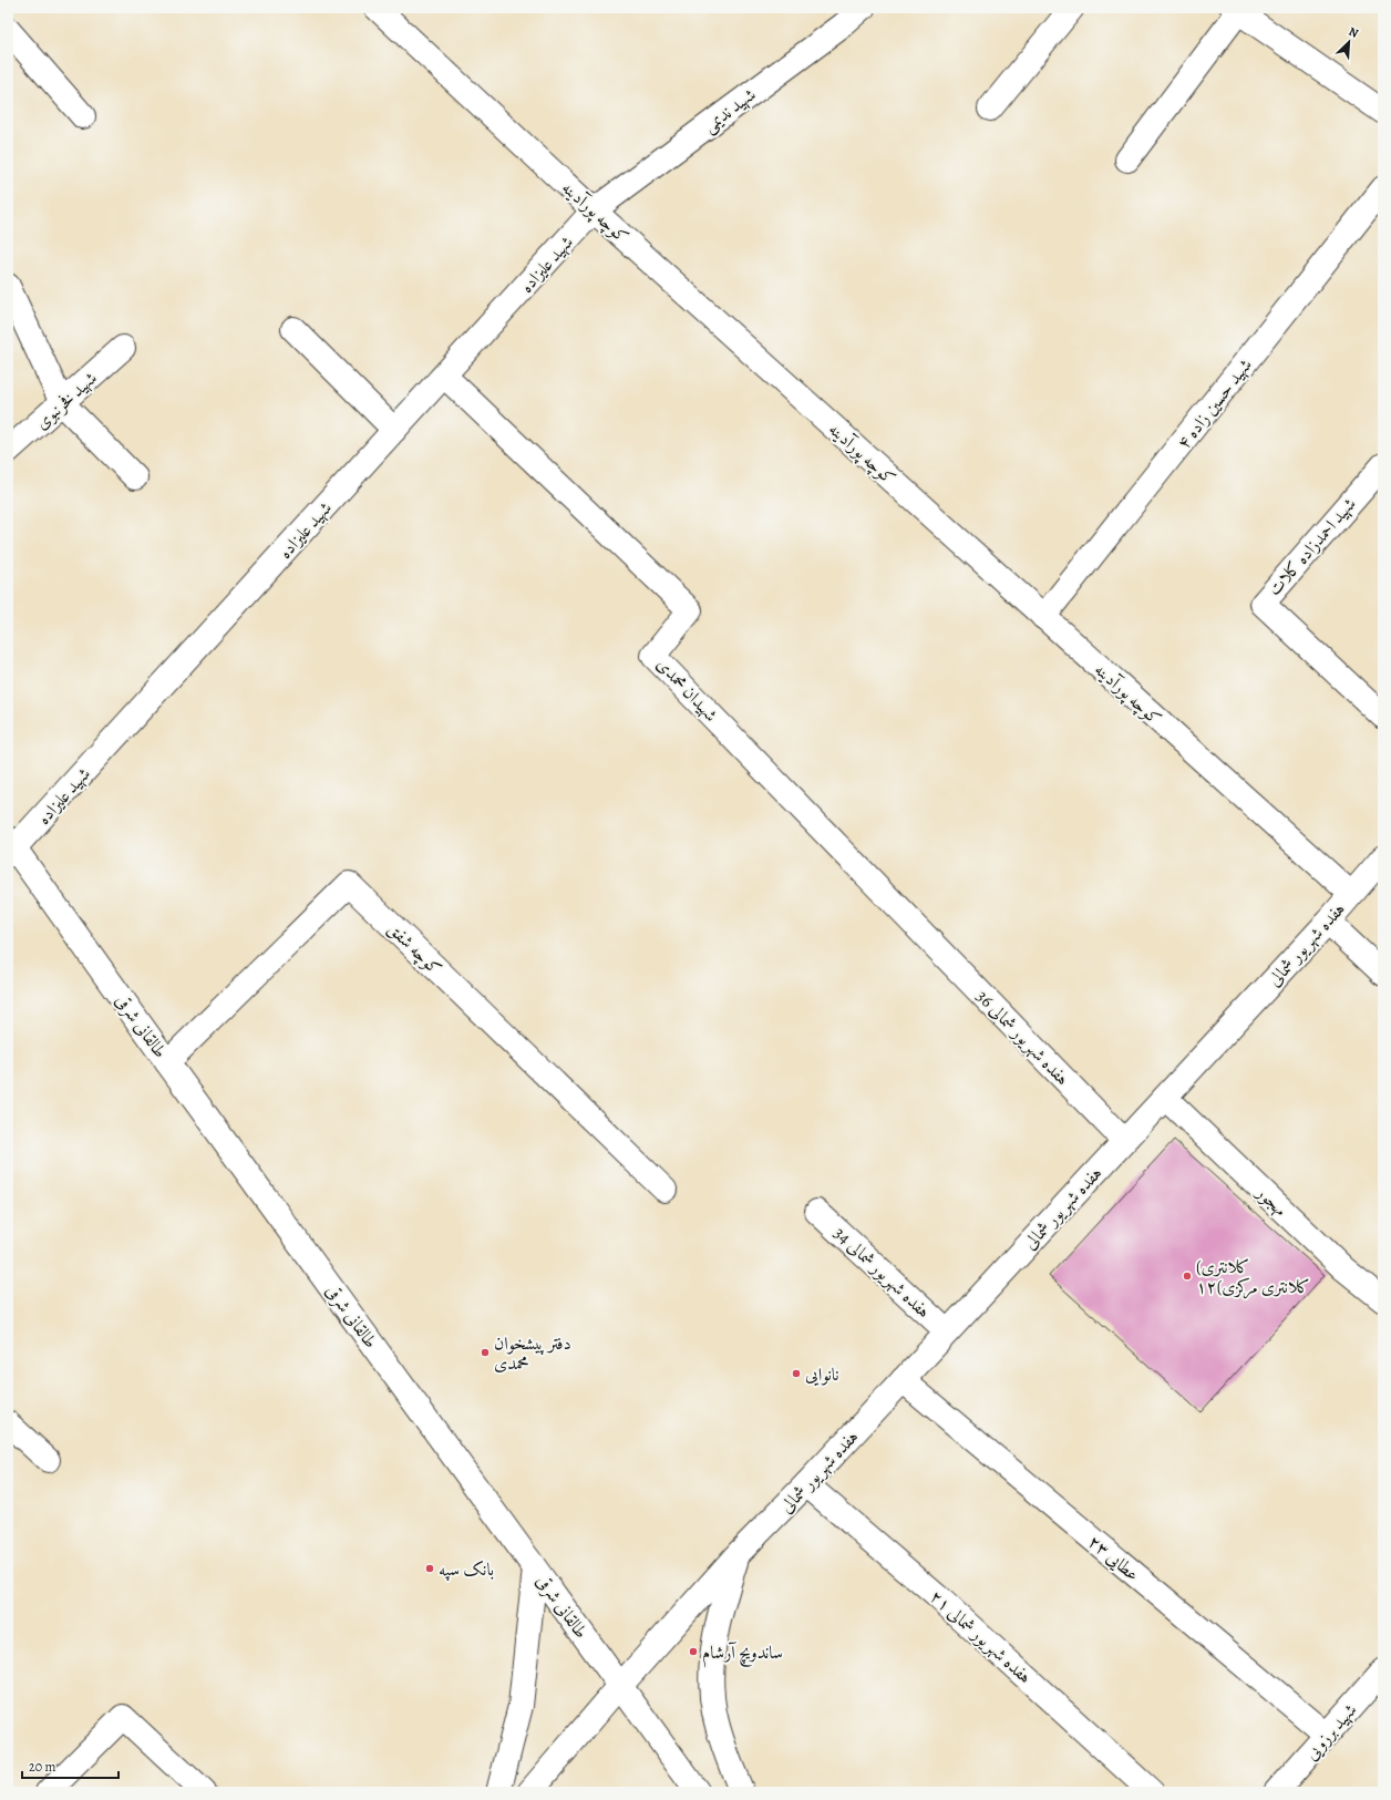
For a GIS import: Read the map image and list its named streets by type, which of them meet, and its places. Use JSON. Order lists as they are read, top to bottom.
{
  "streets": {
    "street": [
      "شهید ندیمی",
      "کوچه پورآدینه",
      "شهید علیزاده",
      "شهید فخرنبوی",
      "۴ شهید حسین زاده",
      "شهید احمدزاده کلات",
      "شهیدان محمدی",
      "هفده شهریور شمالی",
      "کوچه شفق",
      "طالقانی شرقی",
      "هفده شهریور شمالی 36",
      "مهجور",
      "هفده شهریور شمالی 34",
      "عطایی ۲۳",
      "هفده شهریور شمالی ۲۱",
      "شهید برزویی"
    ]
  },
  "crossings": [
    ["شهید ندیمی", "کوچه پورآدینه"],
    ["شهید ندیمی", "شهید علیزاده"],
    ["کوچه پورآدینه", "شهید علیزاده"],
    ["کوچه پورآدینه", "۴ شهید حسین زاده"],
    ["کوچه پورآدینه", "هفده شهریور شمالی"],
    ["شهید علیزاده", "شهیدان محمدی"],
    ["شهید علیزاده", "طالقانی شرقی"],
    ["شهیدان محمدی", "هفده شهریور شمالی 36"],
    ["هفده شهریور شمالی", "طالقانی شرقی"],
    ["هفده شهریور شمالی", "هفده شهریور شمالی 36"],
    ["هفده شهریور شمالی", "مهجور"],
    ["هفده شهریور شمالی", "هفده شهریور شمالی 34"],
    ["هفده شهریور شمالی", "عطایی ۲۳"],
    ["هفده شهریور شمالی", "هفده شهریور شمالی ۲۱"],
    ["کوچه شفق", "طالقانی شرقی"],
    ["عطایی ۲۳", "شهید برزویی"]
  ],
  "places": [
    "(کلانتری ۱۲(کلانتری مرکزی",
    "دفتر پیشخوان محمدی",
    "نانوایی",
    "بانک سپه",
    "ساندویچ آرشام"
  ],
  "scale_bar": "20 m",
  "north": "top right"
}
